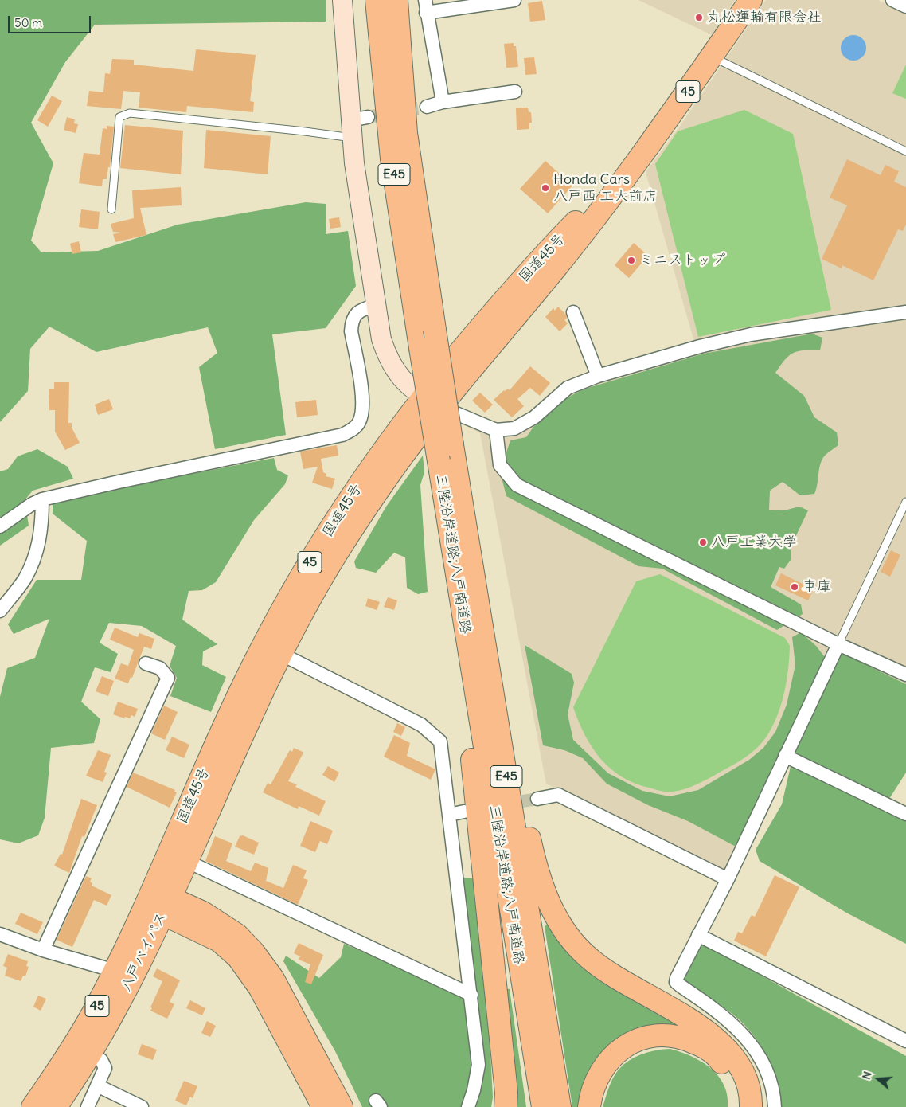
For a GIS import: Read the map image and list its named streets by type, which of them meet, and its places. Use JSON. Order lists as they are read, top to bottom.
{
  "streets": {
    "highway": [
      "45",
      "E45",
      "国道45号",
      "三陸沿岸道路;八戸南道路",
      "八戸バイパス"
    ]
  },
  "crossings": [
    ["国道45号", "八戸バイパス"]
  ],
  "places": [
    "丸松運輸有限会社",
    "Honda Cars 八戸西 工大前店",
    "ミニストップ",
    "八戸工業大学",
    "車庫"
  ],
  "scale_bar": "50 m",
  "north": "left"
}
